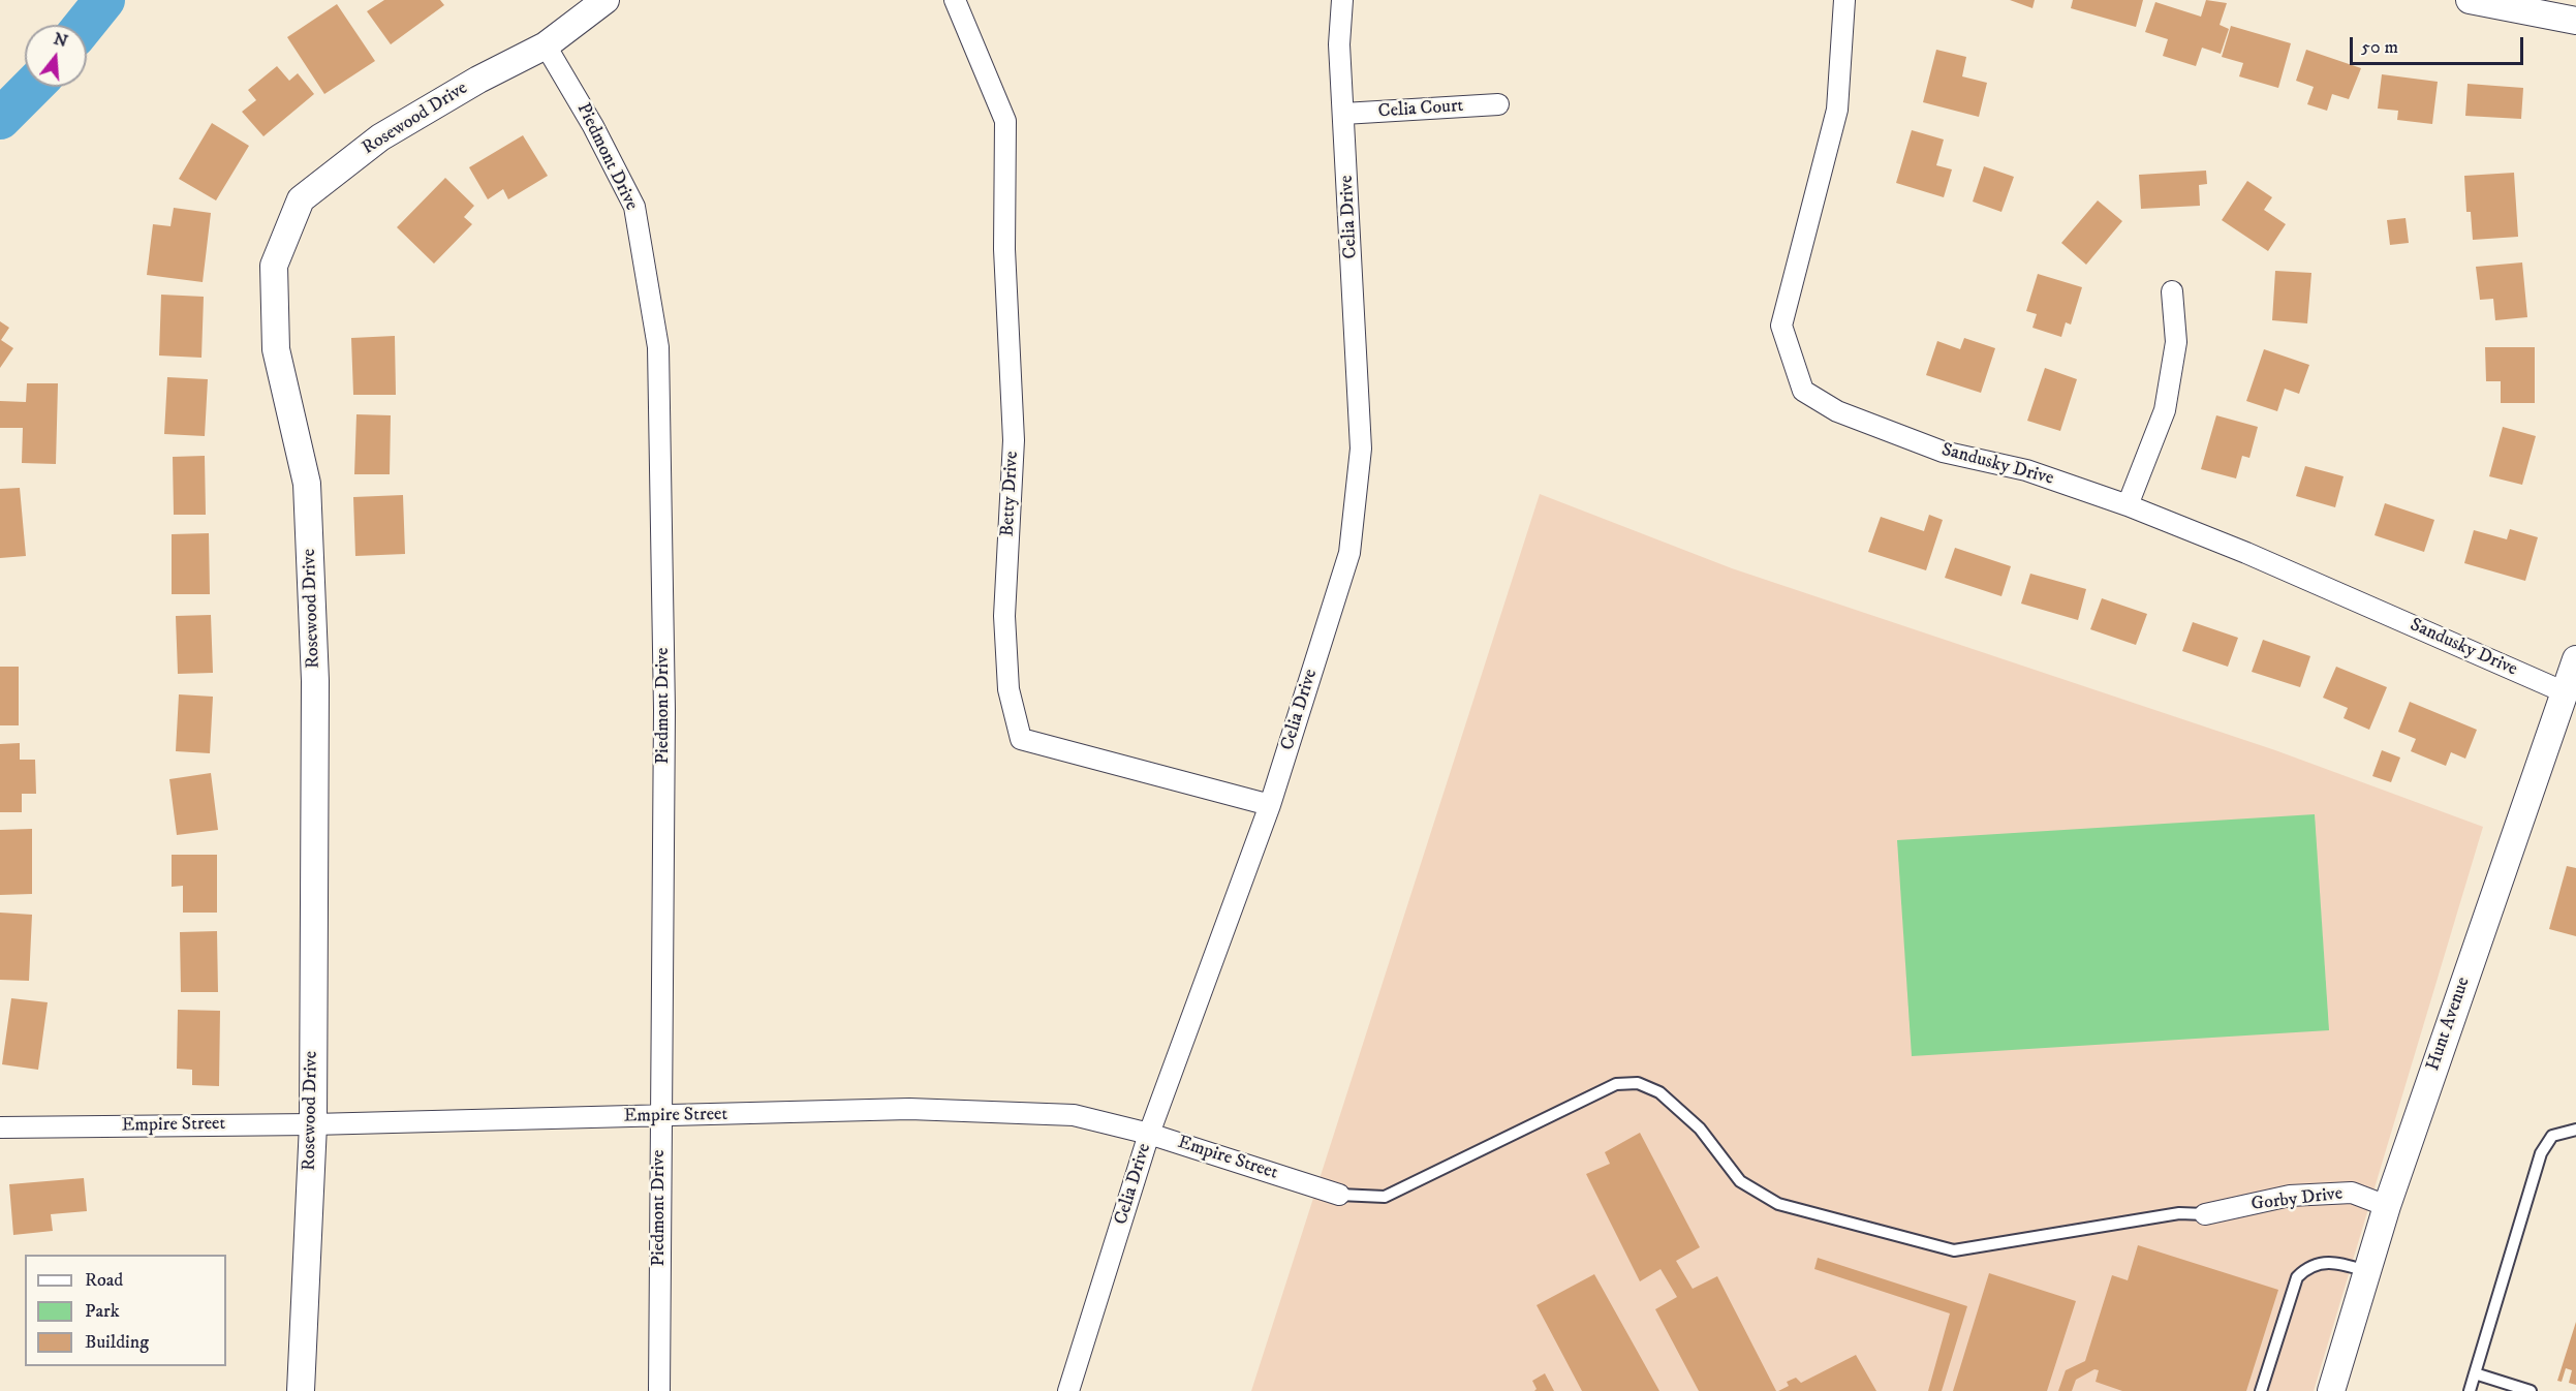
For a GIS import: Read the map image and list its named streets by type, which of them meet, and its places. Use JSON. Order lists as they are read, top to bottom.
{
  "streets": {
    "street": [
      "Celia Court",
      "Rosewood Drive",
      "Piedmont Drive",
      "Celia Drive",
      "Sandusky Drive",
      "Betty Drive",
      "Hunt Avenue",
      "Empire Street",
      "Gorby Drive"
    ]
  },
  "crossings": [
    ["Celia Court", "Celia Drive"],
    ["Rosewood Drive", "Piedmont Drive"],
    ["Rosewood Drive", "Empire Street"],
    ["Piedmont Drive", "Empire Street"],
    ["Celia Drive", "Betty Drive"],
    ["Celia Drive", "Empire Street"],
    ["Sandusky Drive", "Hunt Avenue"],
    ["Hunt Avenue", "Gorby Drive"]
  ],
  "legend": ["Road", "Park", "Building"],
  "scale_bar": "50 m",
  "north": "top"
}
